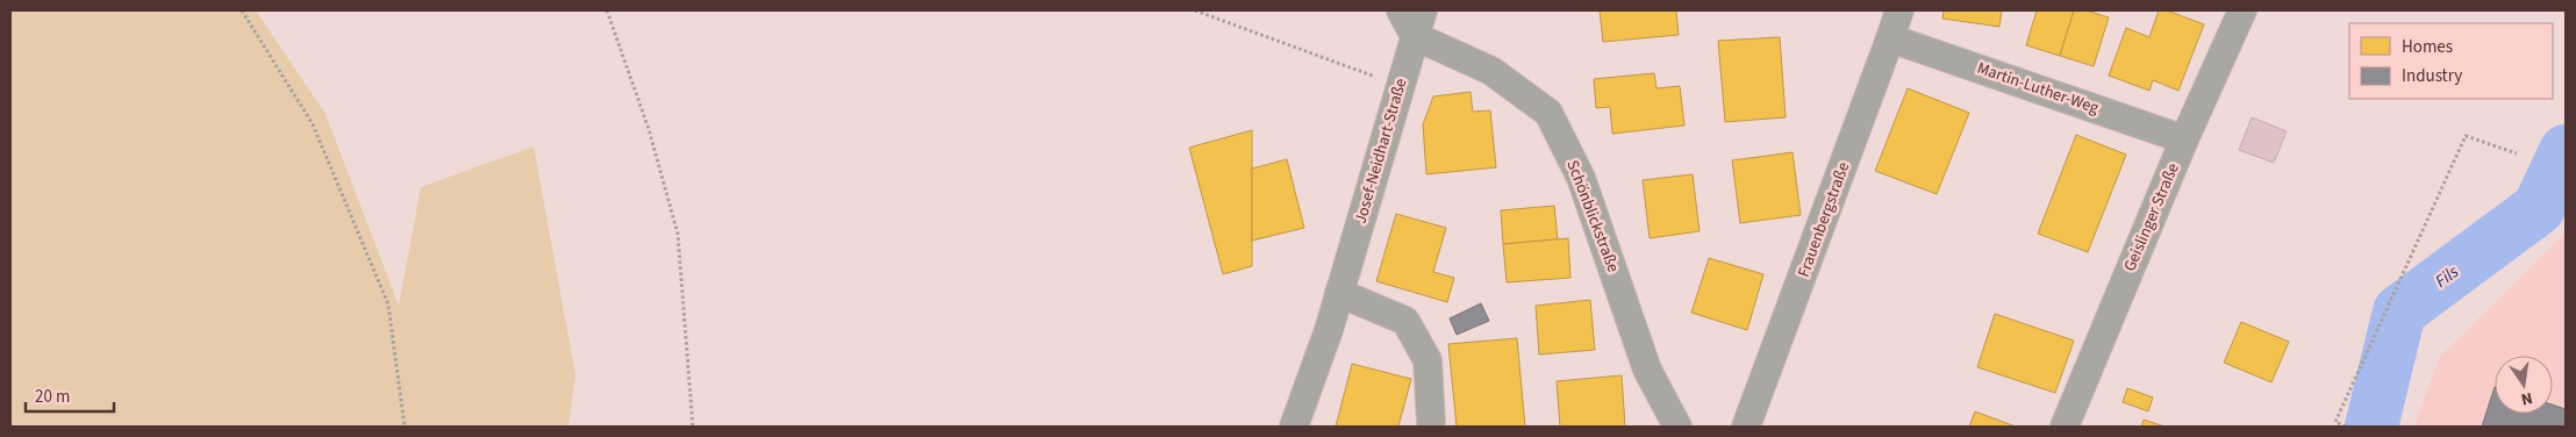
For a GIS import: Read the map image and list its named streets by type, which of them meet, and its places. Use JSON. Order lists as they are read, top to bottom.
{
  "streets": {
    "street": [
      "Martin-Luther-Weg",
      "Josef-Neidhart-Straße",
      "Schönblickstraße",
      "Geislinger Straße",
      "Frauenbergstraße"
    ]
  },
  "crossings": [
    ["Martin-Luther-Weg", "Geislinger Straße"],
    ["Martin-Luther-Weg", "Frauenbergstraße"],
    ["Josef-Neidhart-Straße", "Schönblickstraße"]
  ],
  "water": ["Fils"],
  "legend": ["Homes", "Industry"],
  "scale_bar": "20 m",
  "north": "bottom"
}
